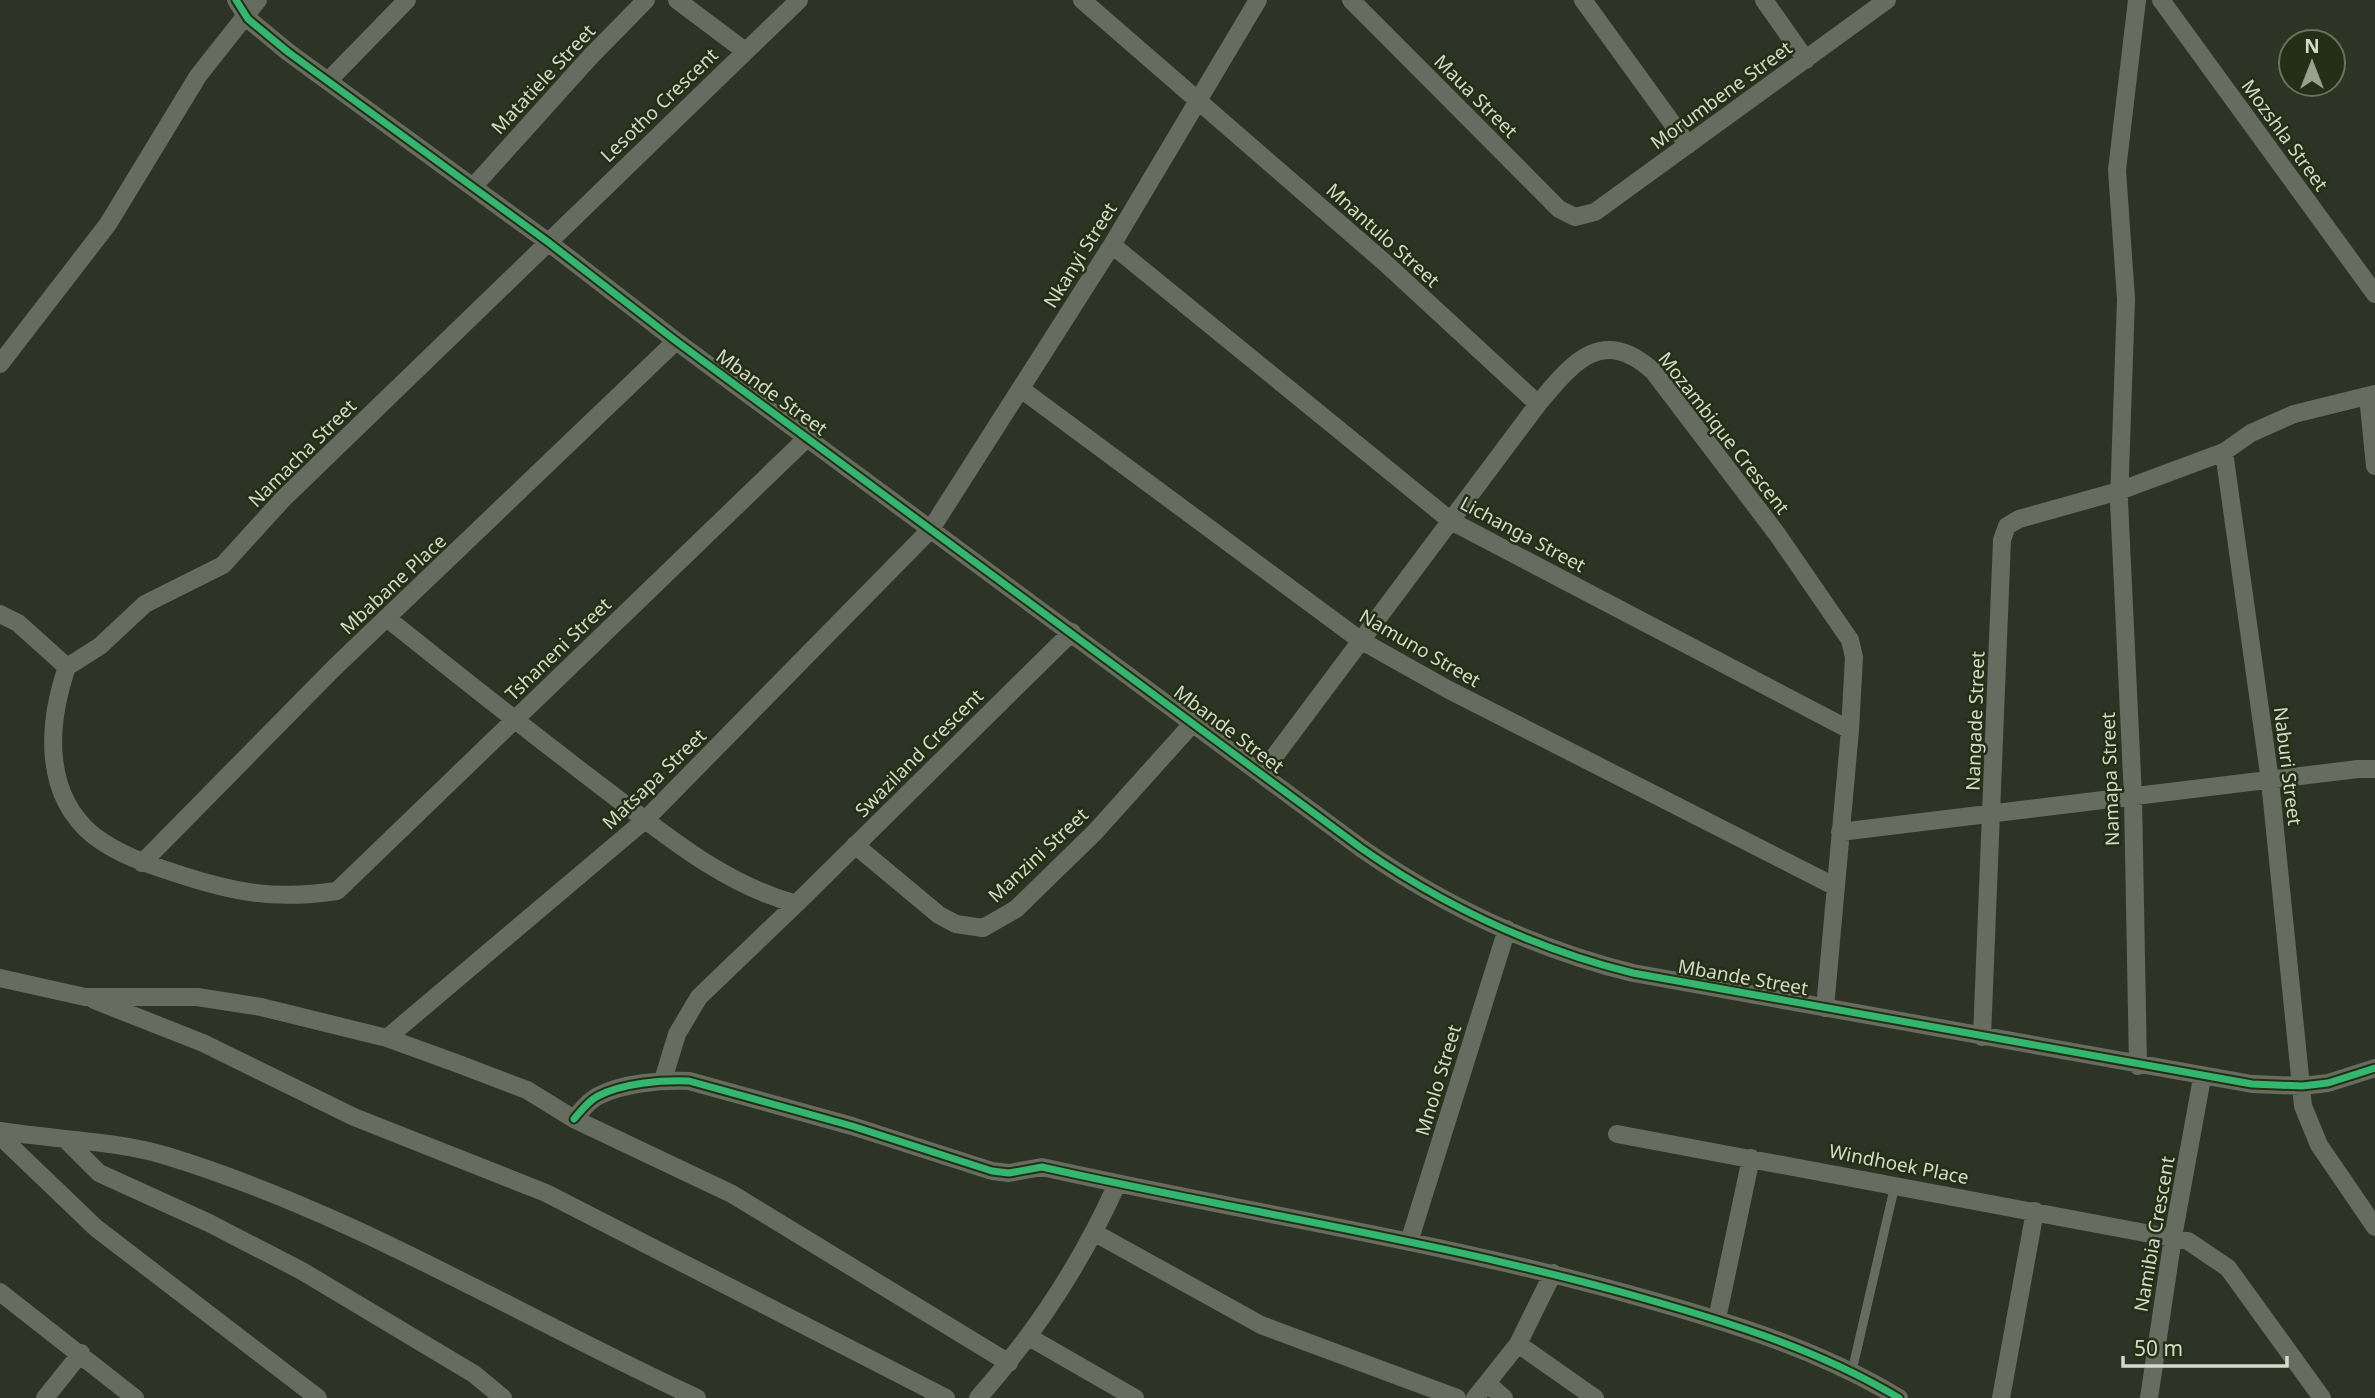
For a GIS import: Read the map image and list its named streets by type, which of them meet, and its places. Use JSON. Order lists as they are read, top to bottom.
{
  "streets": {
    "street": [
      "Matatiele Street",
      "Morumbene Street",
      "Maua Street",
      "Lesotho Crescent",
      "Mozshla Street",
      "Mnantulo Street",
      "Nkanyi Street",
      "Mbande Street",
      "Mozambique Crescent",
      "Namacha Street",
      "Lichanga Street",
      "Mbabane Place",
      "Namuno Street",
      "Tshaneni Street",
      "Nangade Street",
      "Swaziland Crescent",
      "Naburi Street",
      "Matsapa Street",
      "Namapa Street",
      "Manzini Street",
      "Mnolo Street",
      "Windhoek Place",
      "Namibia Crescent"
    ]
  },
  "crossings": [
    ["Matatiele Street", "Mbande Street"],
    ["Morumbene Street", "Maua Street"],
    ["Lesotho Crescent", "Mbande Street"],
    ["Lesotho Crescent", "Namacha Street"],
    ["Mnantulo Street", "Nkanyi Street"],
    ["Mnantulo Street", "Mozambique Crescent"],
    ["Nkanyi Street", "Mbande Street"],
    ["Nkanyi Street", "Lichanga Street"],
    ["Nkanyi Street", "Namuno Street"],
    ["Nkanyi Street", "Matsapa Street"],
    ["Mbande Street", "Mozambique Crescent"],
    ["Mbande Street", "Namacha Street"],
    ["Mbande Street", "Mbabane Place"],
    ["Mbande Street", "Tshaneni Street"],
    ["Mbande Street", "Nangade Street"],
    ["Mbande Street", "Swaziland Crescent"],
    ["Mbande Street", "Naburi Street"],
    ["Mbande Street", "Matsapa Street"],
    ["Mbande Street", "Namapa Street"],
    ["Mbande Street", "Manzini Street"],
    ["Mbande Street", "Mnolo Street"],
    ["Mbande Street", "Namibia Crescent"],
    ["Mozambique Crescent", "Lichanga Street"],
    ["Mozambique Crescent", "Namuno Street"],
    ["Mbabane Place", "Tshaneni Street"],
    ["Nangade Street", "Naburi Street"],
    ["Nangade Street", "Namapa Street"],
    ["Swaziland Crescent", "Manzini Street"],
    ["Windhoek Place", "Namibia Crescent"]
  ],
  "scale_bar": "50 m",
  "north": "top"
}
